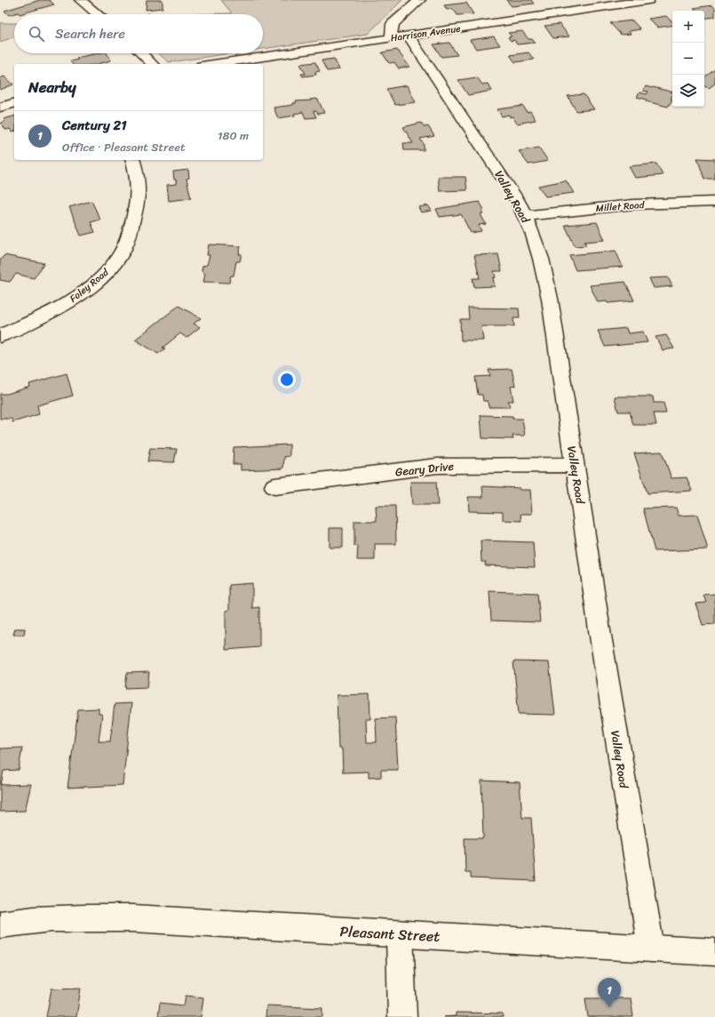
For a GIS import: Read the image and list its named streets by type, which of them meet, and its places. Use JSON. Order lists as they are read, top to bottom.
{
  "streets": {
    "street": [
      "Harrison Avenue",
      "Valley Road",
      "Millet Road",
      "Foley Road",
      "Geary Drive",
      "Pleasant Street"
    ]
  },
  "crossings": [
    ["Harrison Avenue", "Valley Road"],
    ["Valley Road", "Millet Road"],
    ["Valley Road", "Geary Drive"],
    ["Valley Road", "Pleasant Street"]
  ],
  "page": {
    "map_buttons": ["+", "−"],
    "search": "Search here",
    "heading": "Nearby",
    "list": [
      {
        "mark": "1",
        "name": "Century 21",
        "note": "Office · Pleasant Street",
        "value": "180 m"
      }
    ],
    "pins": "1"
  }
}
